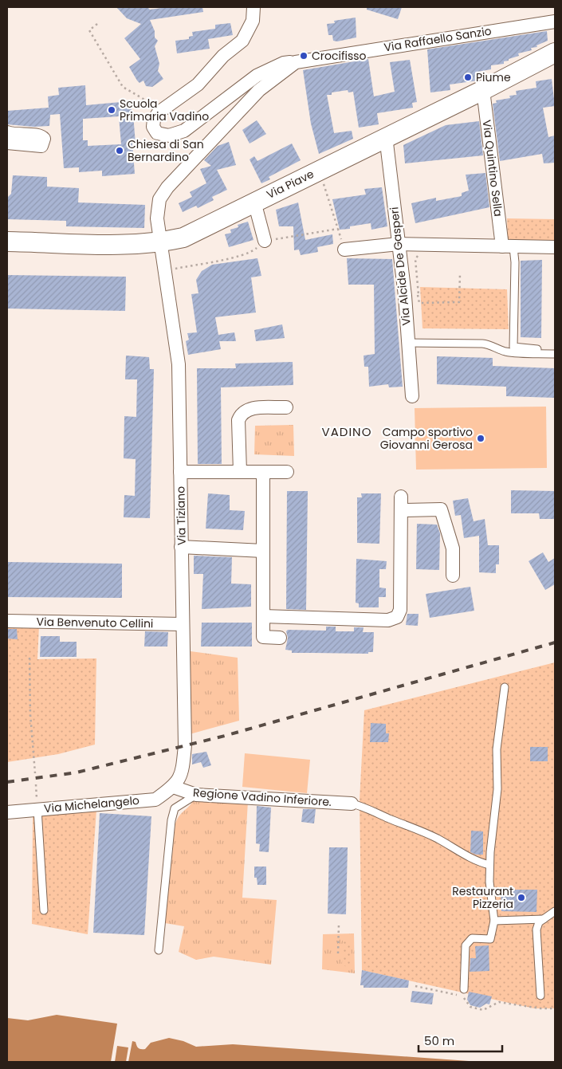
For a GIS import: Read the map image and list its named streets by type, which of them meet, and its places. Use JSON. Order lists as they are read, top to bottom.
{
  "streets": {
    "main road": ["Via Piave"],
    "street": [
      "Via Raffaello Sanzio",
      "Via Quintino Sella",
      "Via Alcide De Gasperi",
      "Via Tiziano",
      "Via Benvenuto Cellini",
      "Regione Vadino Inferiore.",
      "Via Michelangelo"
    ]
  },
  "crossings": [
    ["Via Raffaello Sanzio", "Via Piave"],
    ["Via Raffaello Sanzio", "Via Tiziano"],
    ["Via Quintino Sella", "Via Piave"],
    ["Via Piave", "Via Alcide De Gasperi"],
    ["Via Piave", "Via Tiziano"],
    ["Via Tiziano", "Via Benvenuto Cellini"],
    ["Via Tiziano", "Regione Vadino Inferiore."],
    ["Via Tiziano", "Via Michelangelo"],
    ["Regione Vadino Inferiore.", "Via Michelangelo"]
  ],
  "districts": ["VADINO"],
  "places": [
    "Crocifisso",
    "Piume",
    "Scuola Primaria Vadino",
    "Chiesa di San Bernardino",
    "Campo sportivo Giovanni Gerosa",
    "Restaurant Pizzeria"
  ],
  "scale_bar": "50 m"
}
